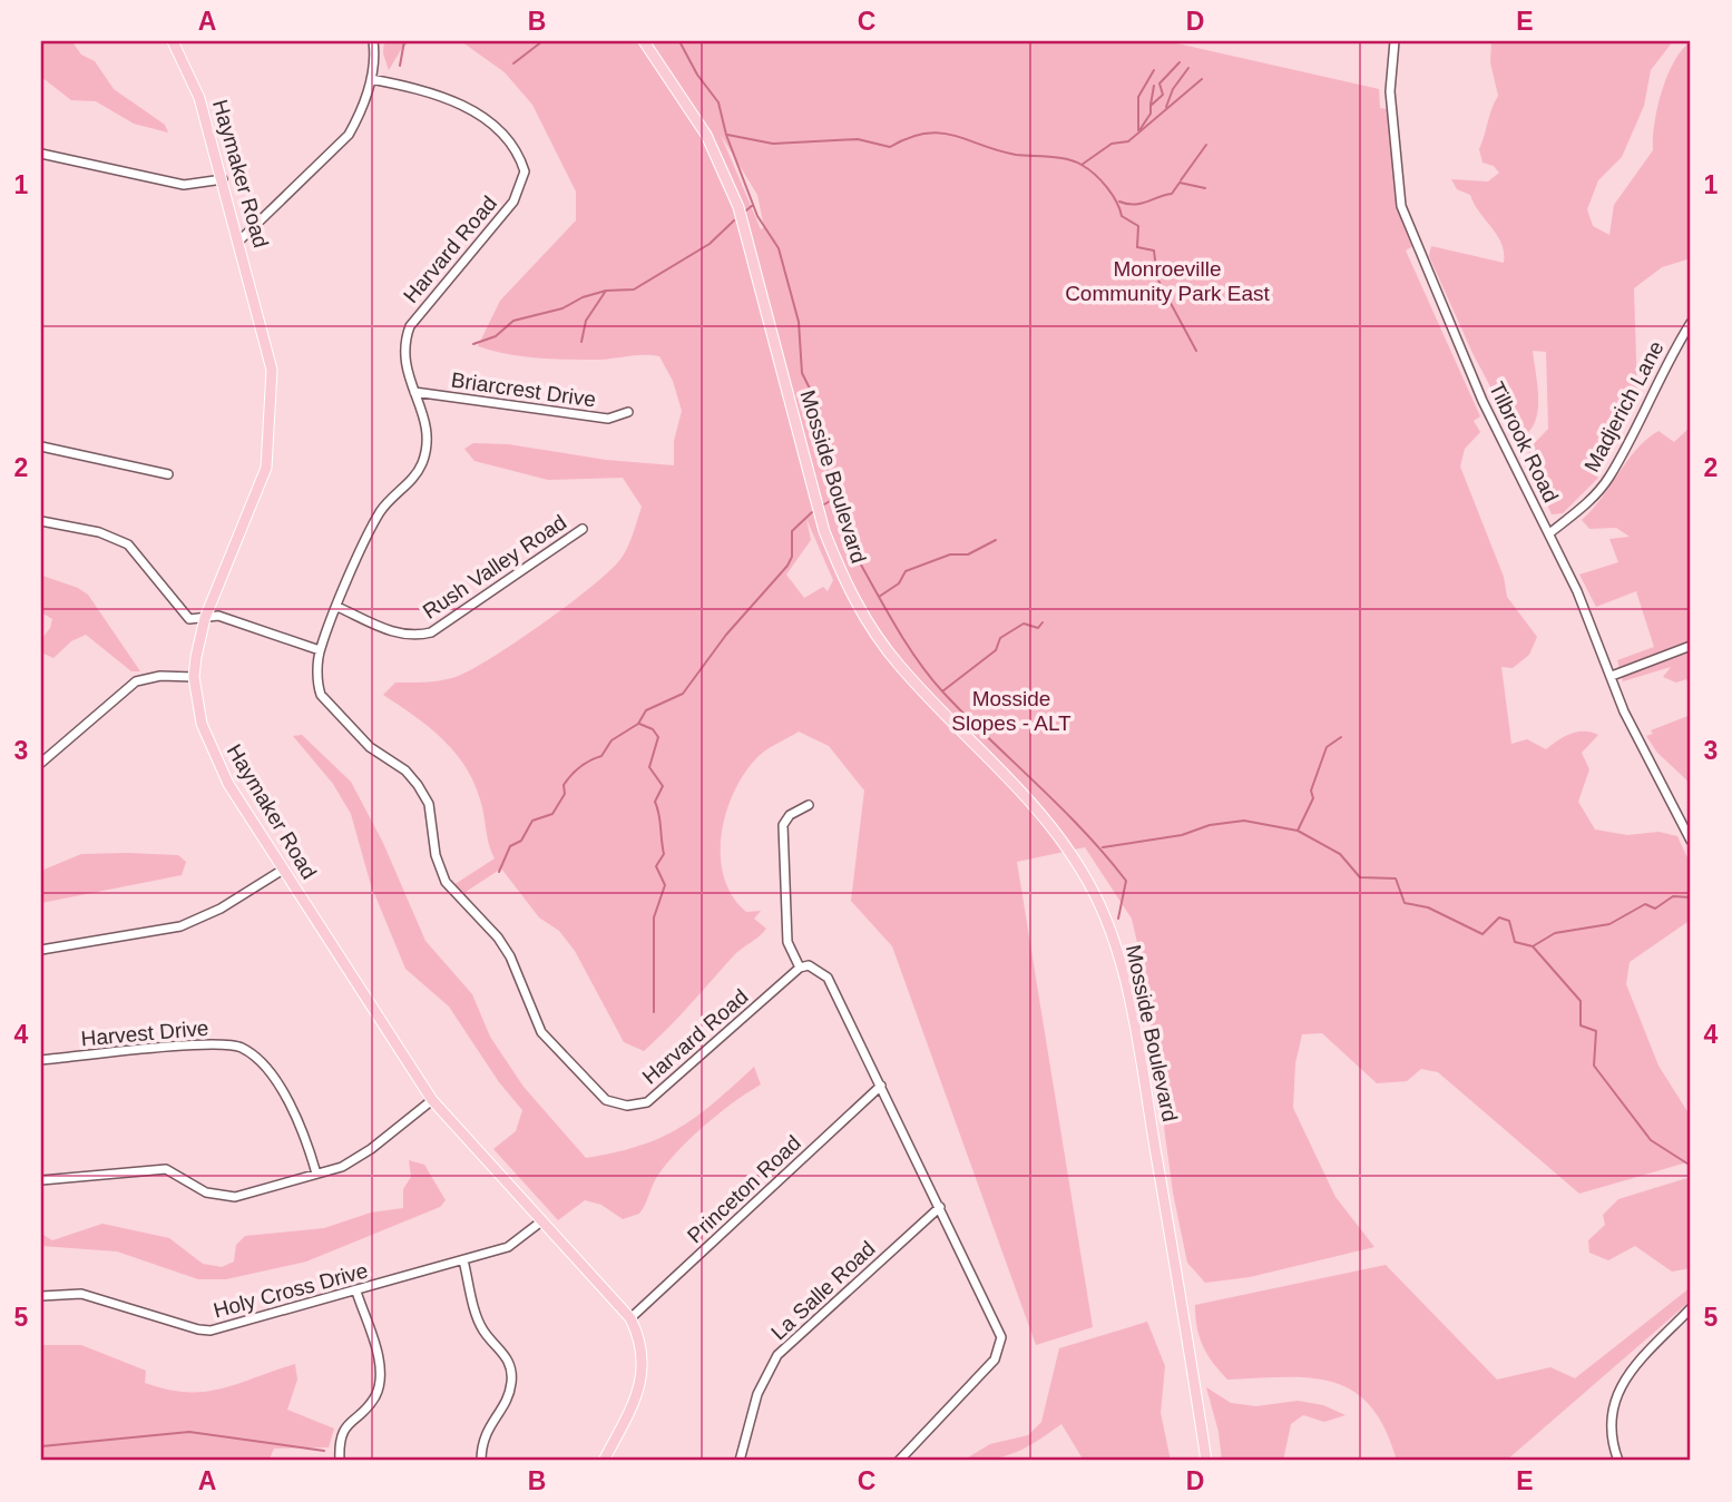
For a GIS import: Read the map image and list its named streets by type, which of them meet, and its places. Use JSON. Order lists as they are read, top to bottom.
{
  "streets": {
    "main road": ["Haymaker Road", "Mosside Boulevard"],
    "street": [
      "Harvard Road",
      "Briarcrest Drive",
      "Madjerich Lane",
      "Tilbrook Road",
      "Rush Valley Road",
      "Harvest Drive",
      "Princeton Road",
      "Holy Cross Drive",
      "La Salle Road"
    ]
  },
  "crossings": [
    ["Haymaker Road", "Princeton Road"],
    ["Haymaker Road", "Holy Cross Drive"],
    ["Harvard Road", "Briarcrest Drive"],
    ["Harvard Road", "Rush Valley Road"],
    ["Madjerich Lane", "Tilbrook Road"]
  ],
  "parks": ["Monroeville Community Park East", "Mosside Slopes - ALT"],
  "grid": {
    "columns": [
      "A",
      "B",
      "C",
      "D",
      "E"
    ],
    "rows": [
      "1",
      "2",
      "3",
      "4",
      "5"
    ]
  }
}
